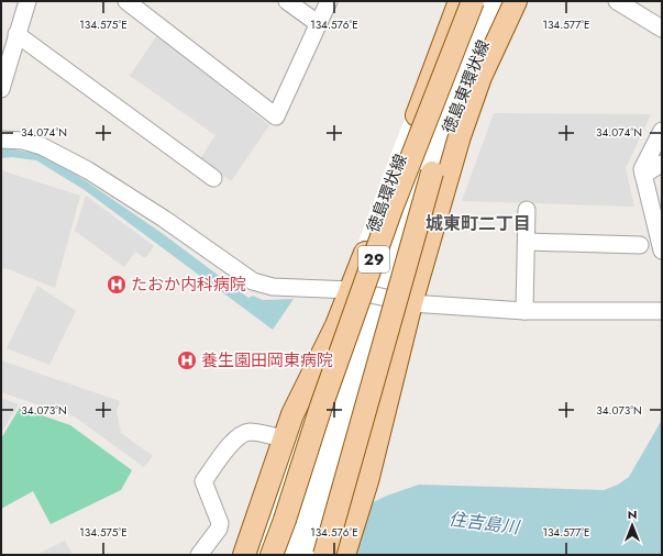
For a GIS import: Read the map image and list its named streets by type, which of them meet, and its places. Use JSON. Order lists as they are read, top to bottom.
{
  "streets": {
    "main road": ["徳島東環状線", "徳島環状線", "29"]
  },
  "districts": ["城東町二丁目"],
  "water": ["住吉島川"],
  "places": {
    "hospital": ["たおか内科病院", "養生園田岡東病院"]
  },
  "north": "top",
  "coordinates": [
    "134.575°E",
    "134.576°E",
    "134.577°E",
    "34.074°N",
    "34.073°N"
  ]
}
